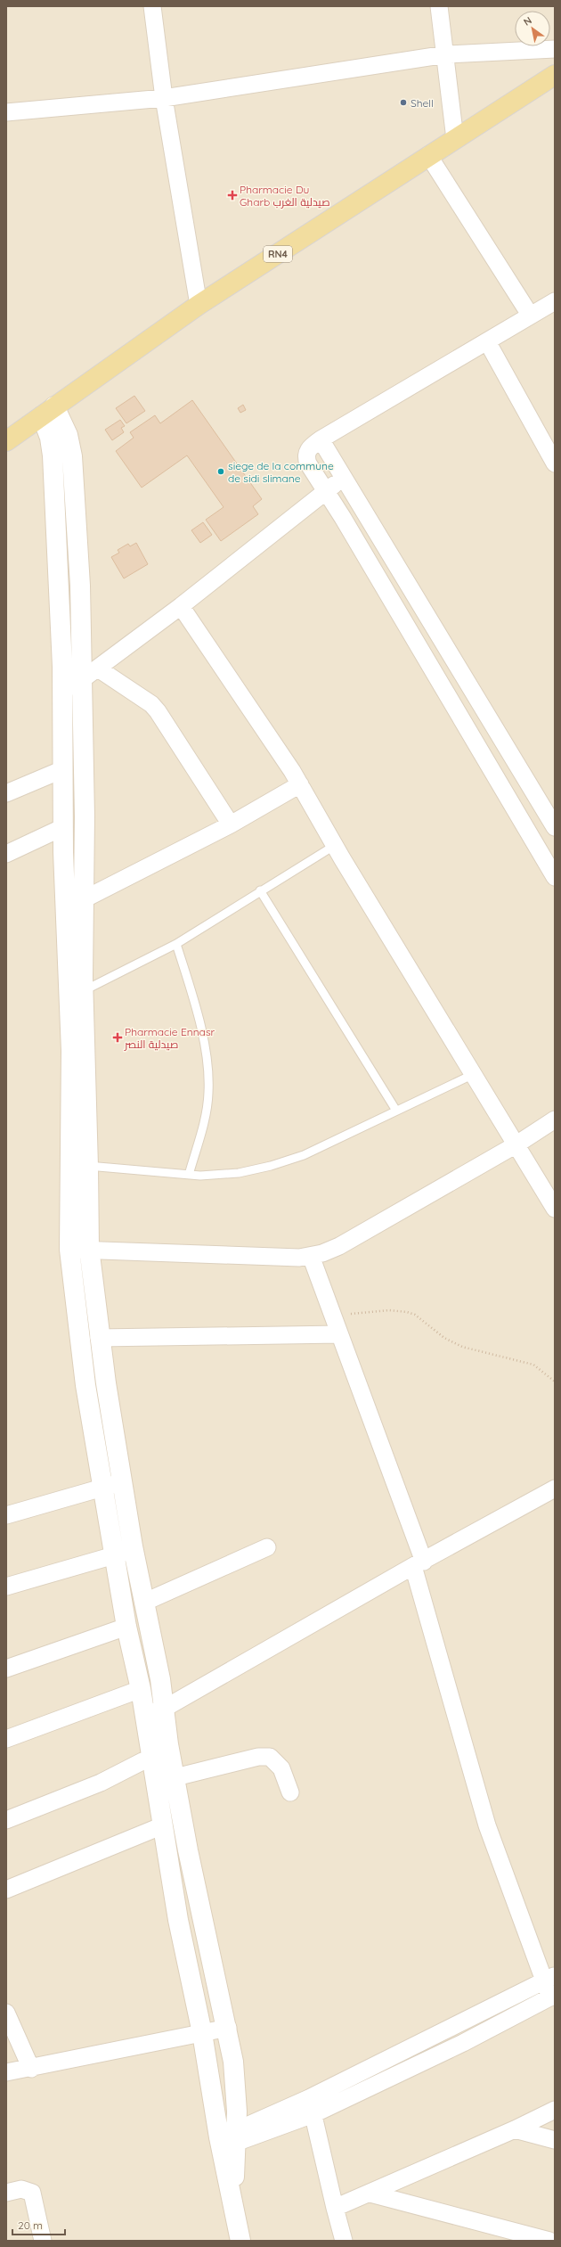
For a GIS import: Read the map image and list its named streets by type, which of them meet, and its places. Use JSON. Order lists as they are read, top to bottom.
{
  "streets": {
    "main road": ["RN4"]
  },
  "places": {
    "other": ["Shell", "siege de la commune de sidi slimane"],
    "health": ["Pharmacie Du Gharb صيدلية الغرب", "Pharmacie Ennasr صيدلية النصر"]
  },
  "scale_bar": "20 m",
  "north": "top left"
}
